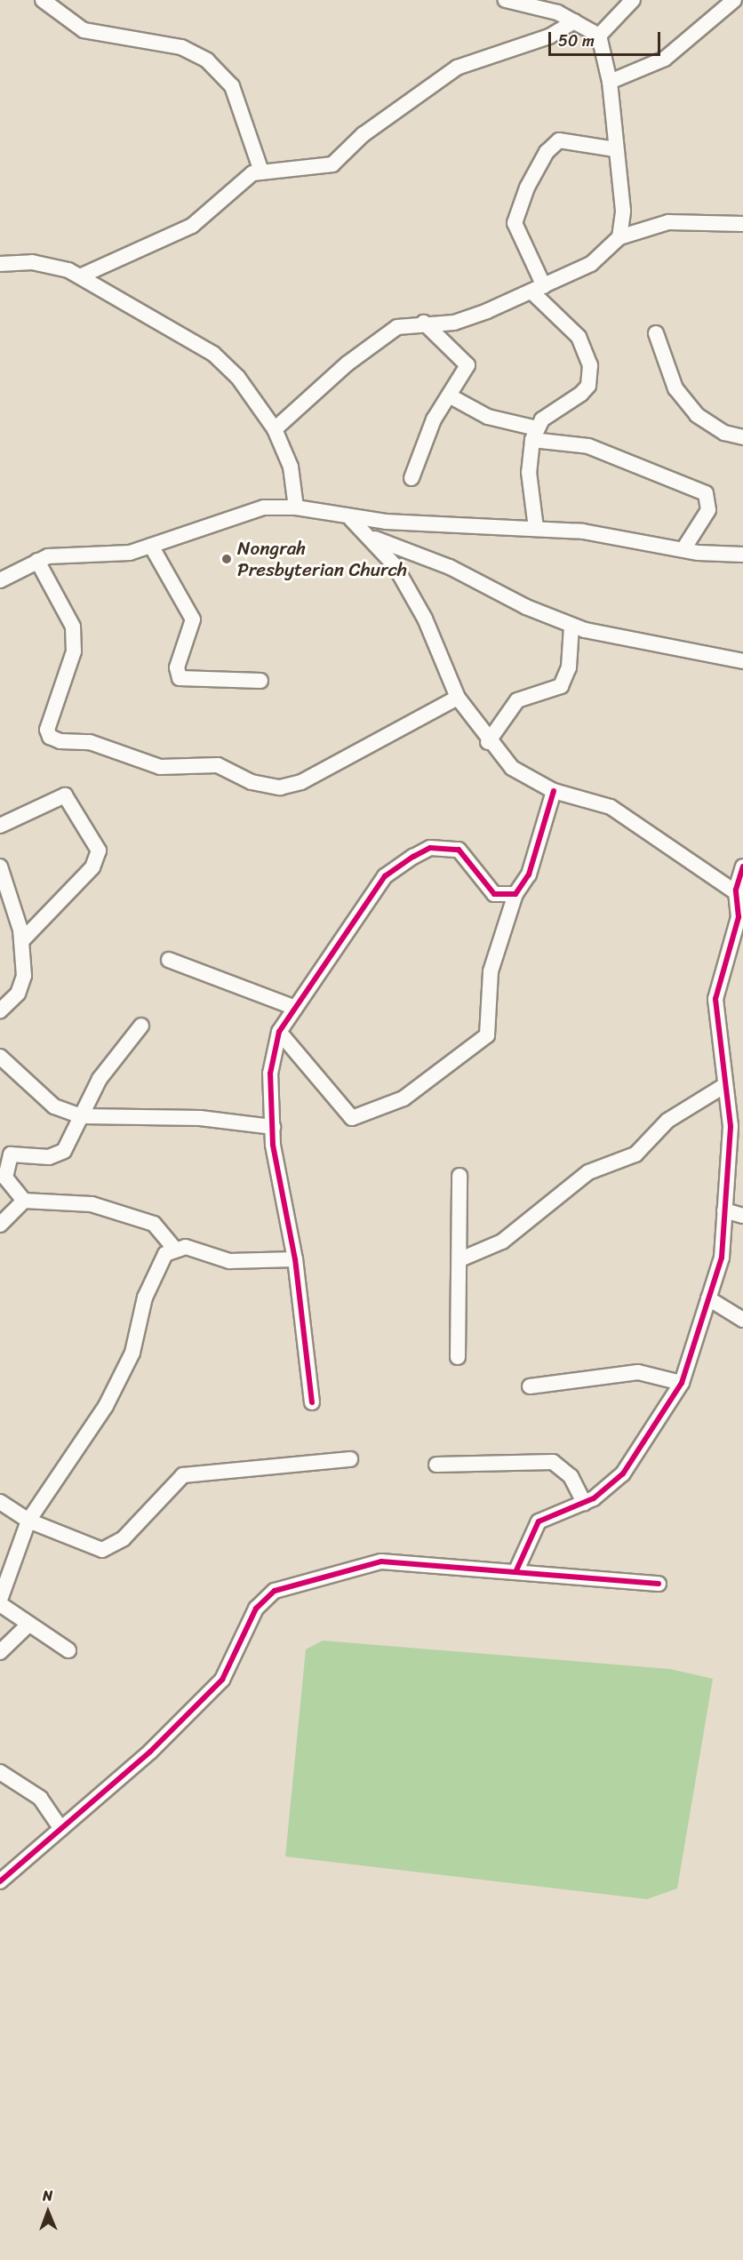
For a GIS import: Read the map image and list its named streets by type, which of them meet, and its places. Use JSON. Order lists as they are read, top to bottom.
{
  "places": ["Nongrah Presbyterian Church"],
  "scale_bar": "50 m",
  "north": "top"
}
